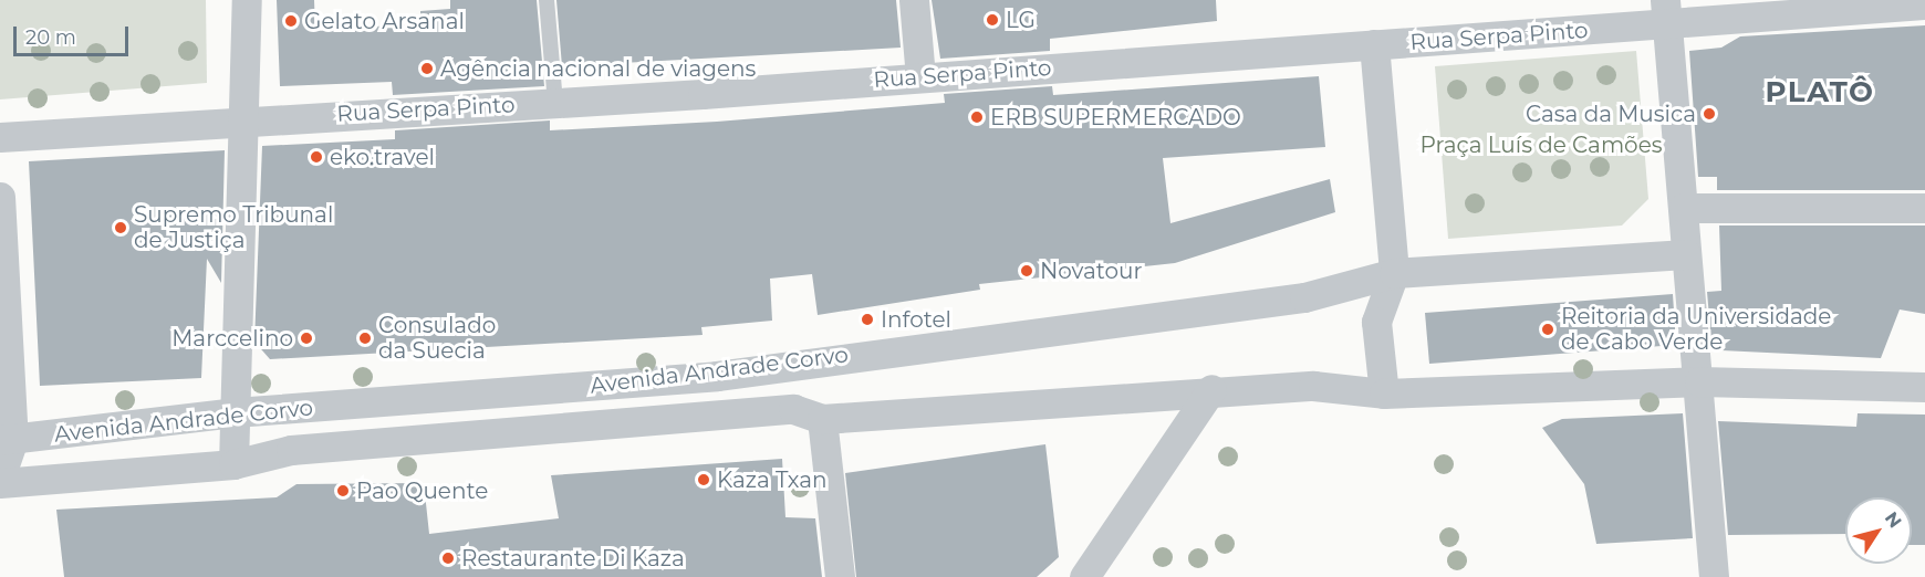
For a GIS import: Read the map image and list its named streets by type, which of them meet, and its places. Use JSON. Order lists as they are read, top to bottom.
{
  "streets": {
    "street": ["Rua Serpa Pinto", "Avenida Andrade Corvo"]
  },
  "districts": ["PLATÔ"],
  "parks": ["Praça Luís de Camões"],
  "places": [
    "LG",
    "Gelato Arsanal",
    "Agência nacional de viagens",
    "Casa da Musica",
    "ERB SUPERMERCADO",
    "eko.travel",
    "Supremo Tribunal de Justiça",
    "Novatour",
    "Infotel",
    "Reitoria da Universidade de Cabo Verde",
    "Marccelino",
    "Consulado da Suecia",
    "Kaza Txan",
    "Pao Quente",
    "Restaurante Di Kaza"
  ],
  "scale_bar": "20 m",
  "north": "top right"
}
